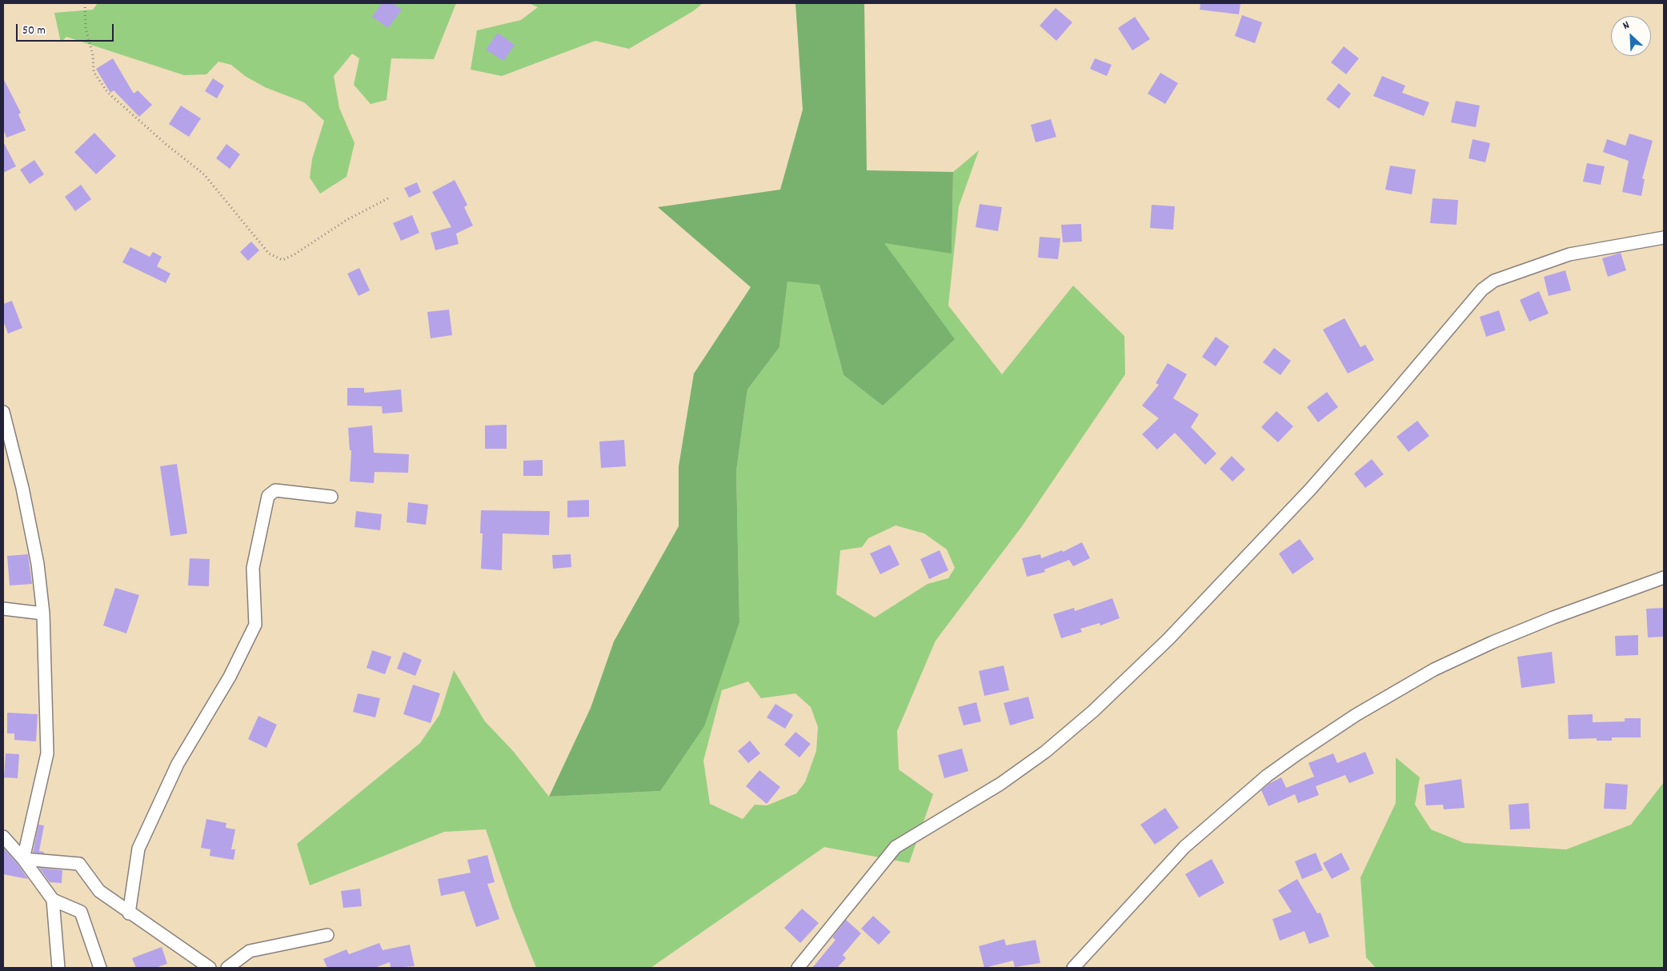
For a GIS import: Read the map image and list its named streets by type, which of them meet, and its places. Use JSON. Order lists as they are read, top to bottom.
{
  "scale_bar": "50 m",
  "north": "top left"
}
